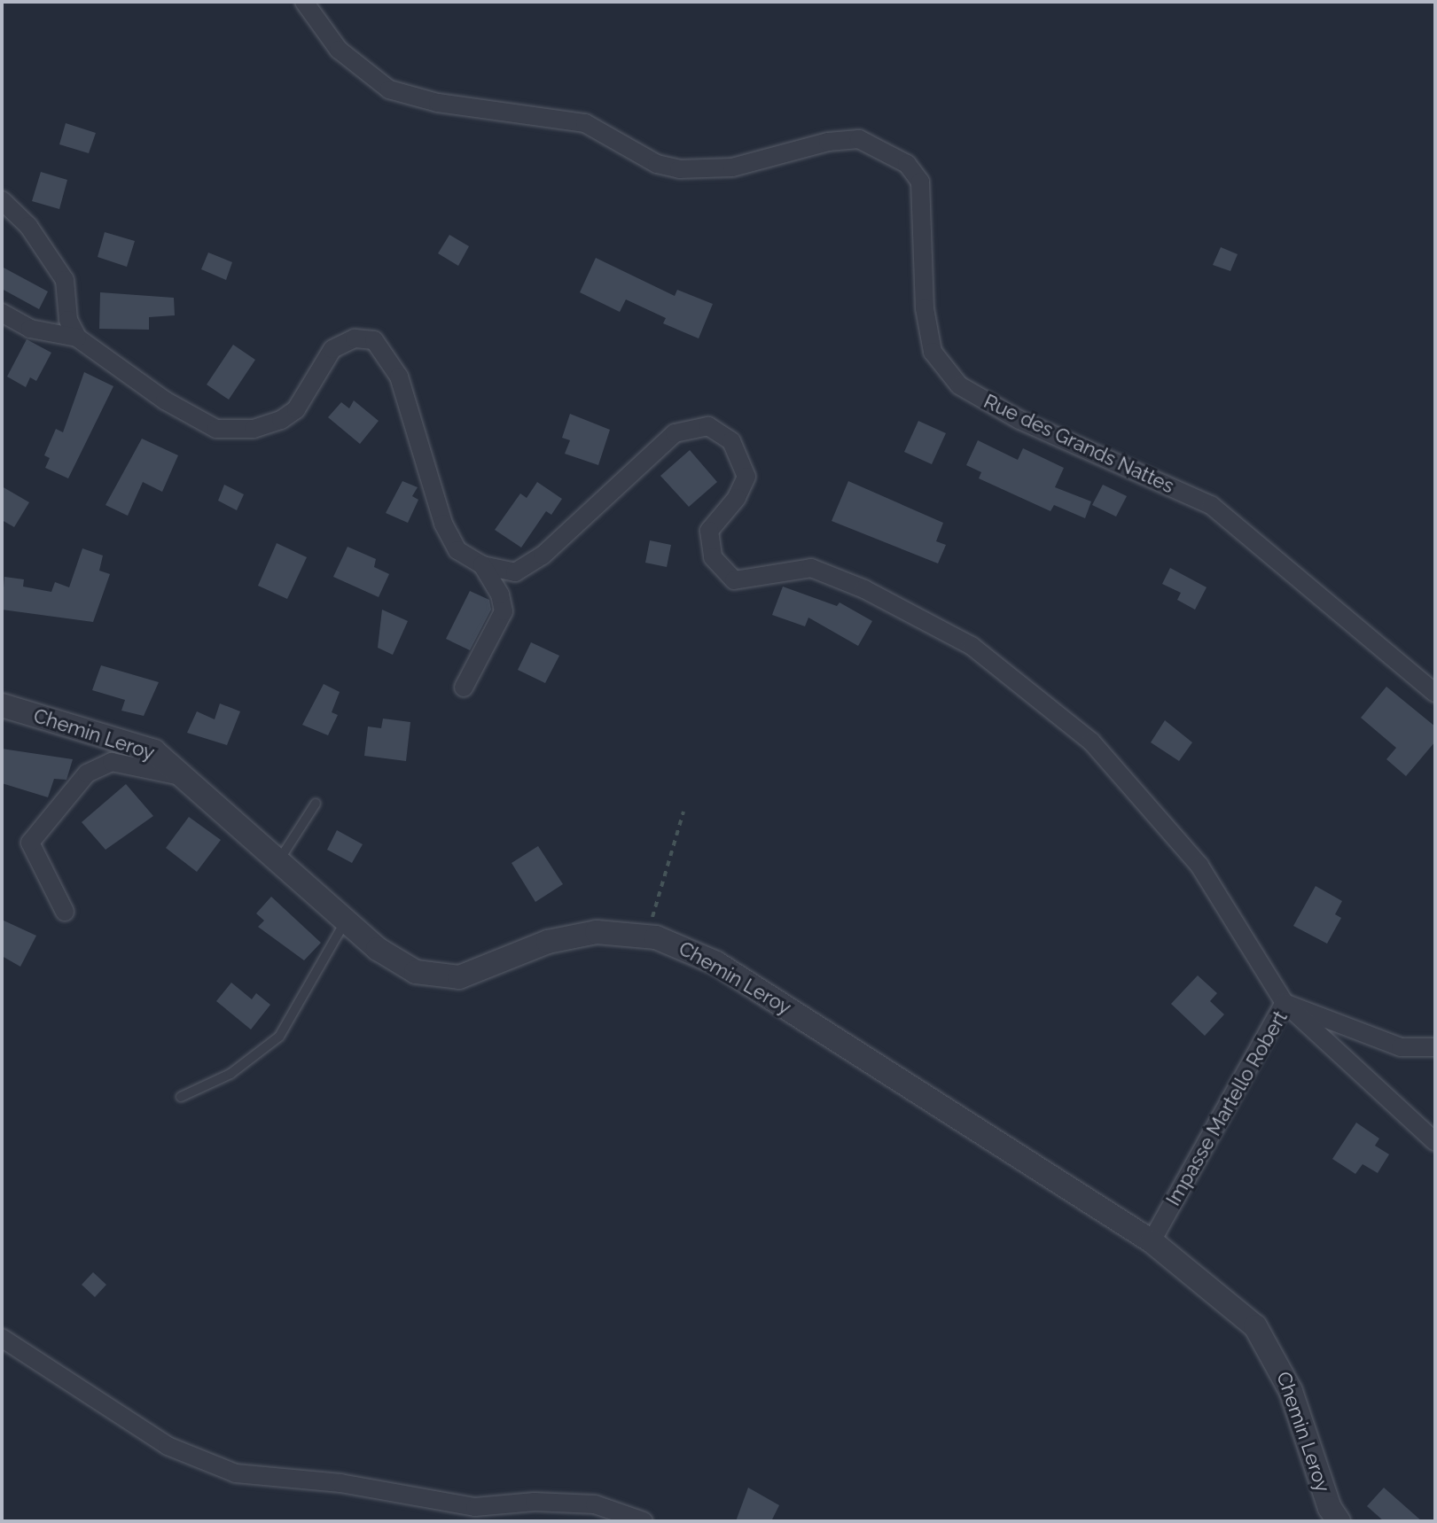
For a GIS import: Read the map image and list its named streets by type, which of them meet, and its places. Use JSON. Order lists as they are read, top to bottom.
{
  "streets": {
    "street": ["Rue des Grands Nattes", "Chemin Leroy", "Impasse Martello Robert"]
  },
  "crossings": [
    ["Chemin Leroy", "Impasse Martello Robert"]
  ]
}
